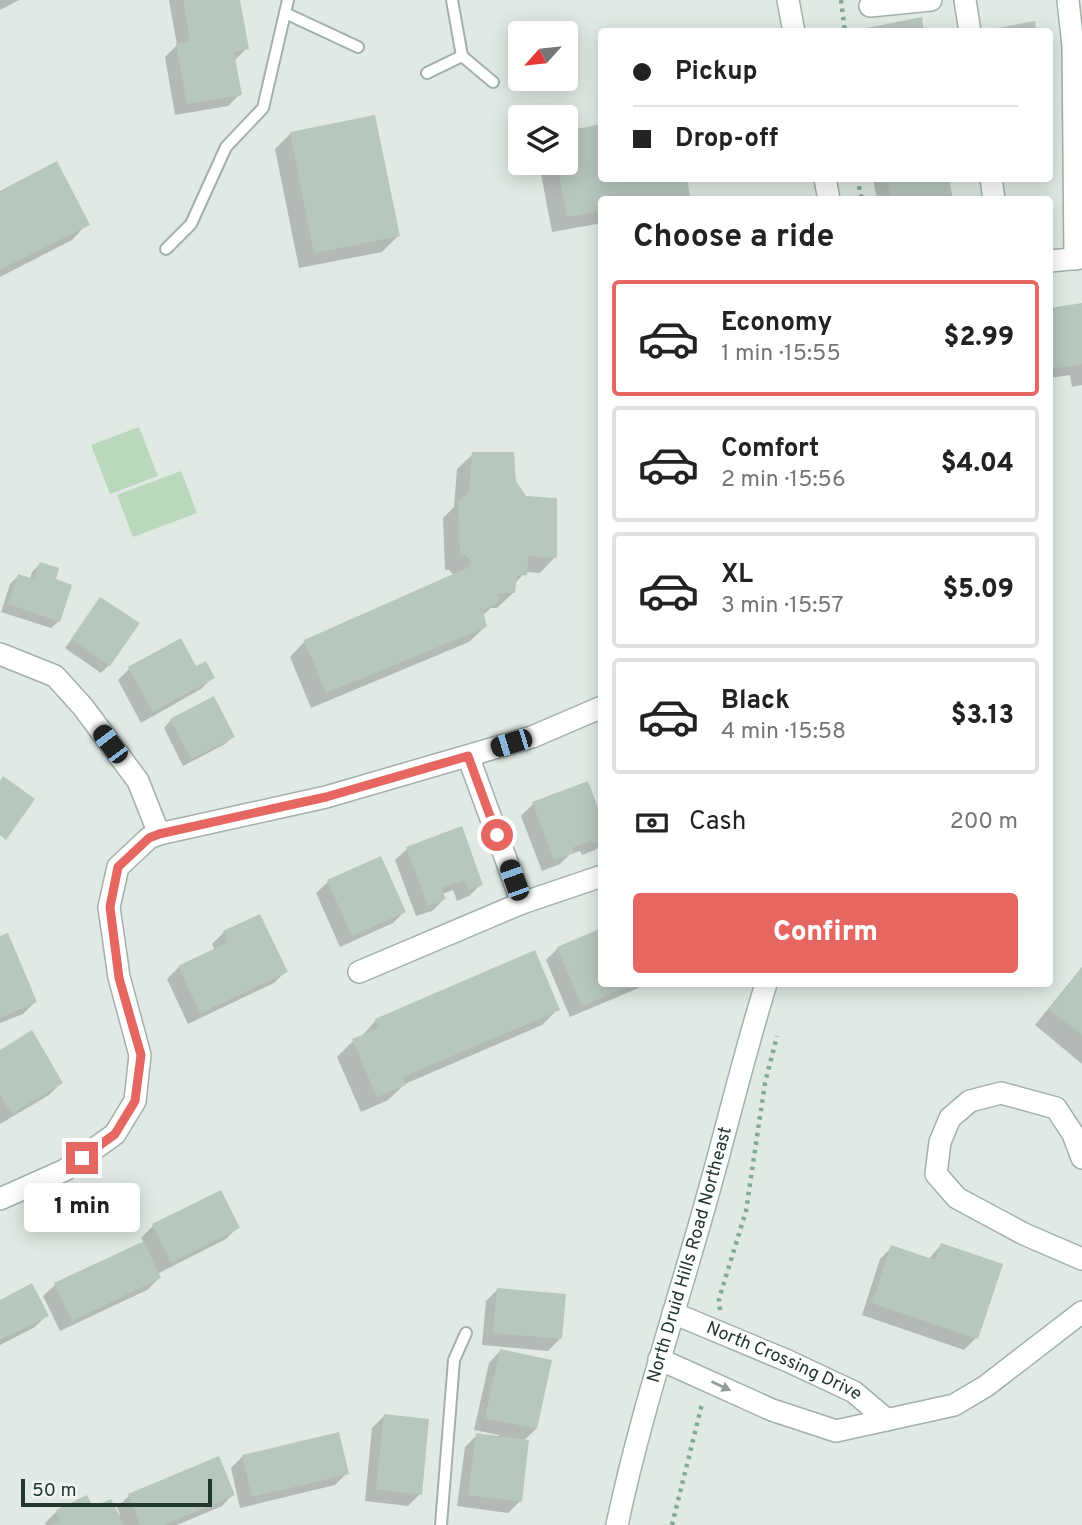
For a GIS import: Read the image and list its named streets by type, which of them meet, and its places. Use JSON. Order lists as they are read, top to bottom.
{
  "streets": {
    "street": ["North Druid Hills Road Northeast", "North Crossing Drive"]
  },
  "crossings": [
    ["North Druid Hills Road Northeast", "North Crossing Drive"]
  ],
  "scale_bar": "50 m",
  "north": "bottom left",
  "page": {
    "banner": ["Pickup", "Drop-off"],
    "heading": "Choose a ride",
    "list": [
      {
        "name": "Economy",
        "note": "1 min · 15:55",
        "value": "$2.99"
      },
      {
        "name": "Comfort",
        "note": "2 min · 15:56",
        "value": "$4.04"
      },
      {
        "name": "XL",
        "note": "3 min · 15:57",
        "value": "$5.09"
      },
      {
        "name": "Black",
        "note": "4 min · 15:58",
        "value": "$3.13"
      }
    ],
    "pay": ["Cash", "200 m"],
    "buttons": "Confirm",
    "bubble": "1 min",
    "scale": "50 m"
  }
}
